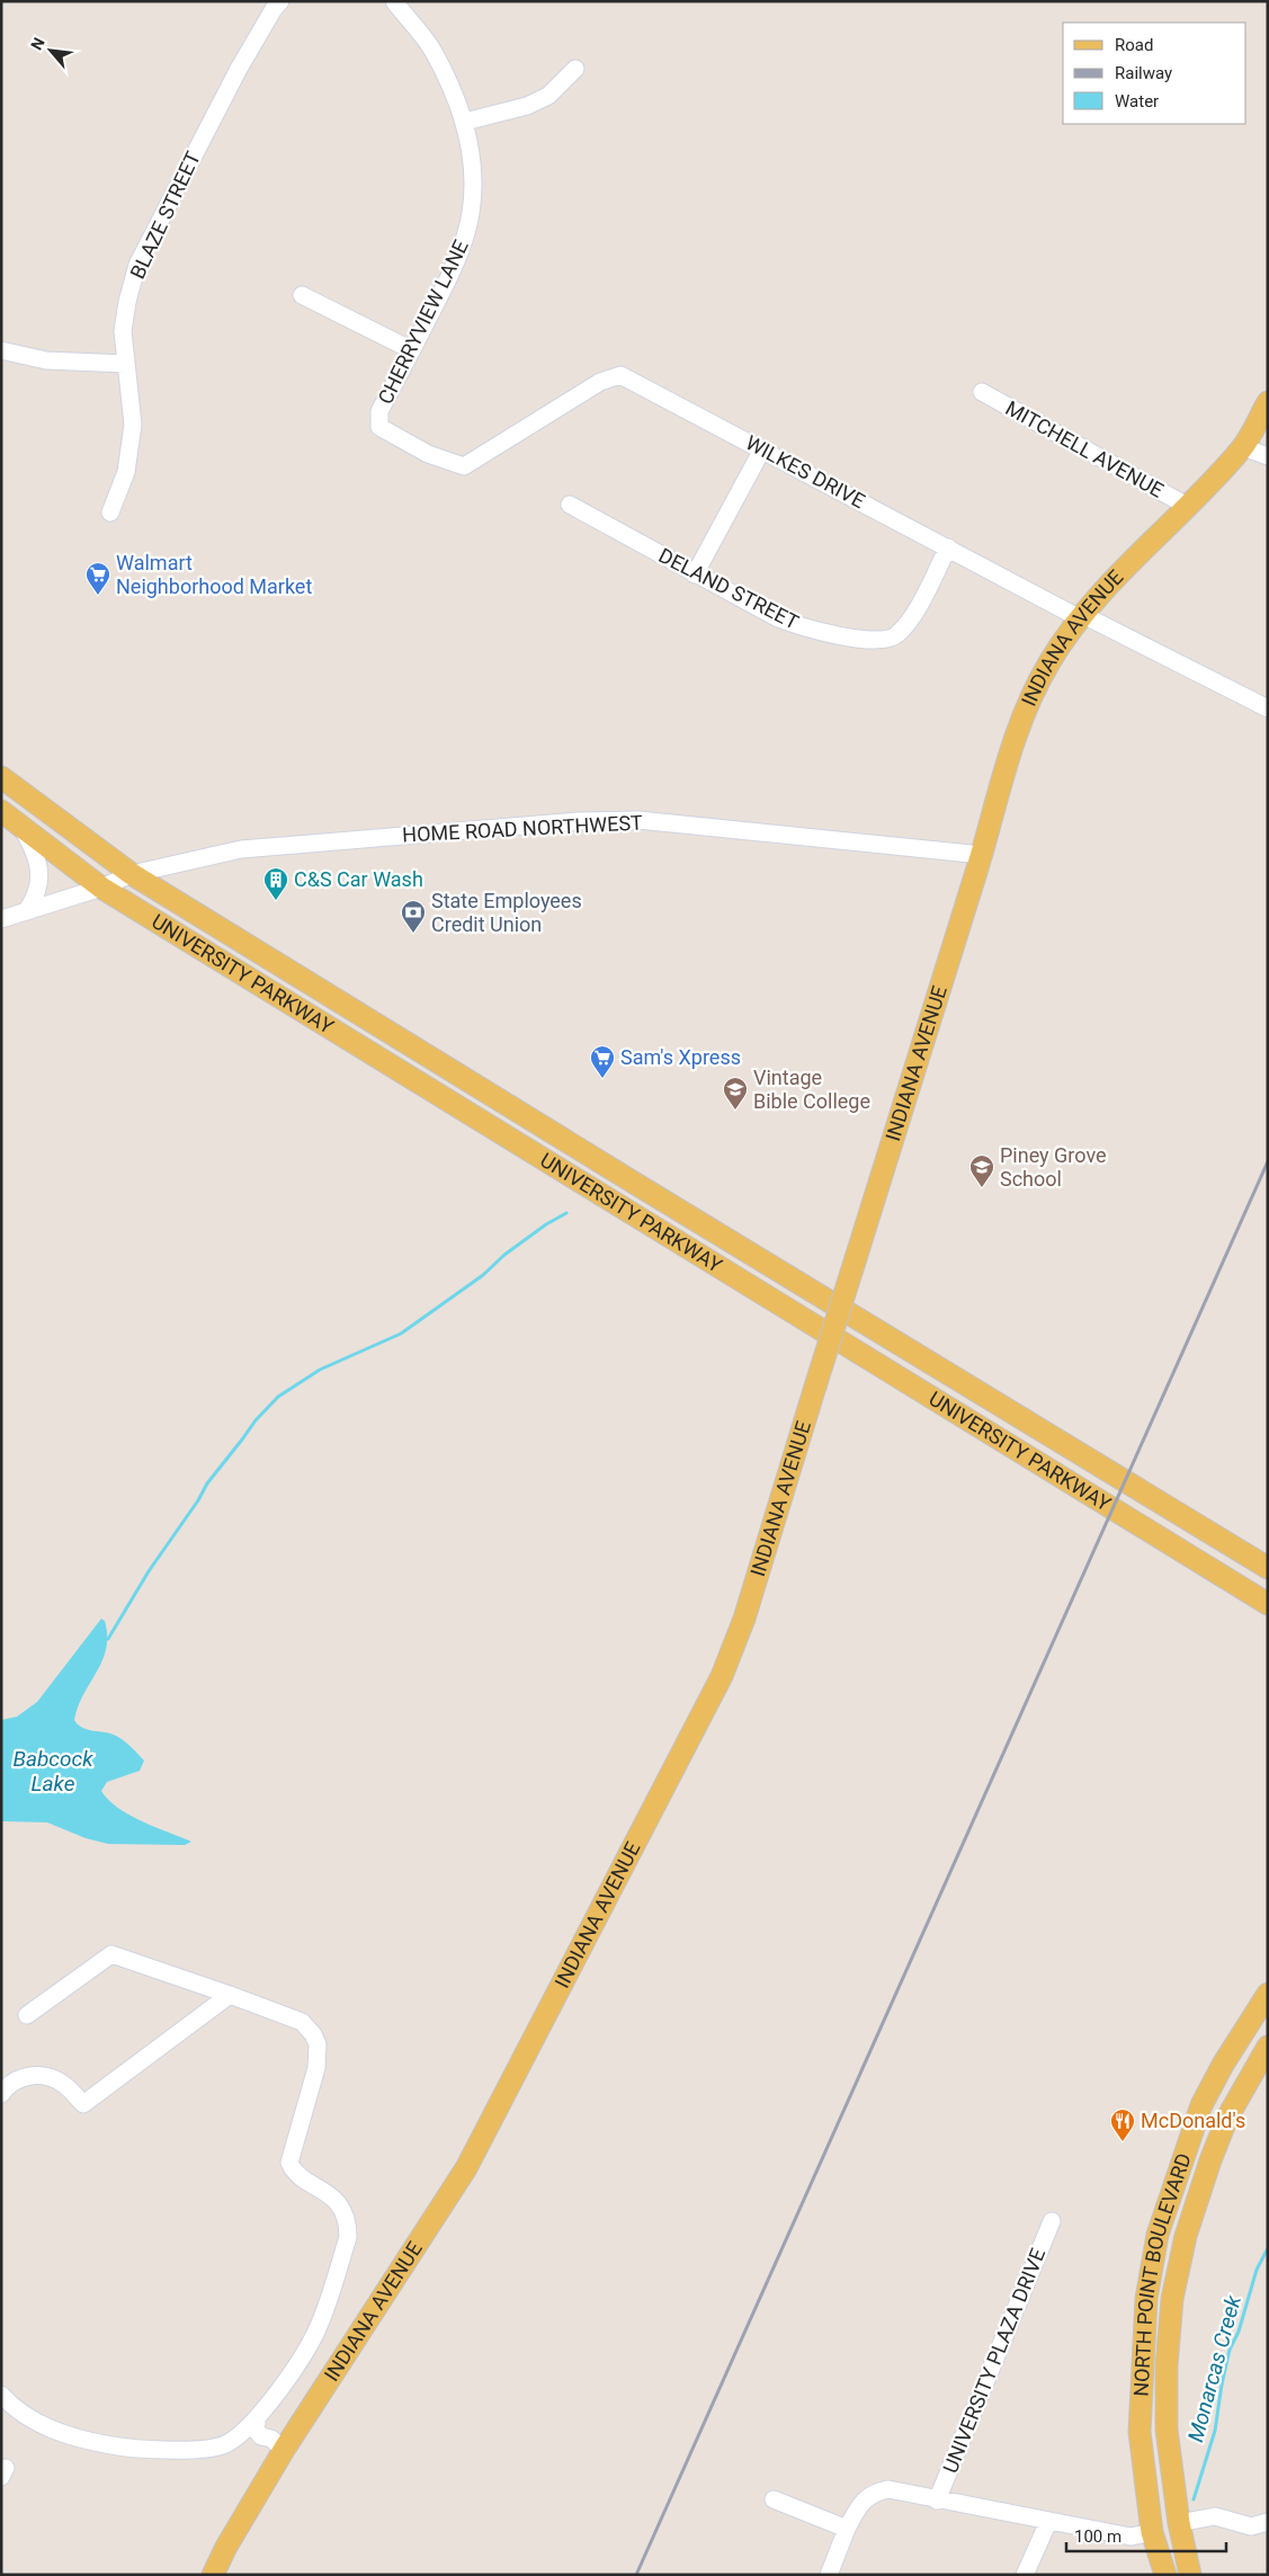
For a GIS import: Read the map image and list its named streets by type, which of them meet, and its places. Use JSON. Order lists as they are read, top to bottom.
{
  "streets": {
    "main road": ["INDIANA AVENUE", "UNIVERSITY PARKWAY", "NORTH POINT BOULEVARD"],
    "street": [
      "BLAZE STREET",
      "CHERRYVIEW LANE",
      "MITCHELL AVENUE",
      "WILKES DRIVE",
      "DELAND STREET",
      "HOME ROAD NORTHWEST",
      "UNIVERSITY PLAZA DRIVE"
    ]
  },
  "crossings": [
    ["CHERRYVIEW LANE", "WILKES DRIVE"],
    ["MITCHELL AVENUE", "INDIANA AVENUE"],
    ["WILKES DRIVE", "DELAND STREET"],
    ["WILKES DRIVE", "INDIANA AVENUE"],
    ["INDIANA AVENUE", "HOME ROAD NORTHWEST"],
    ["HOME ROAD NORTHWEST", "UNIVERSITY PARKWAY"]
  ],
  "water": ["Babcock Lake", "Monarcas Creek"],
  "places": {
    "supermarket": ["Walmart Neighborhood Market", "Sam's Xpress"],
    "building": ["C&S Car Wash"],
    "bank": ["State Employees Credit Union"],
    "school or university": ["Vintage Bible College", "Piney Grove School"],
    "restaurant": ["McDonald's"]
  },
  "legend": ["Road", "Railway", "Water"],
  "scale_bar": "100 m",
  "north": "top left"
}
